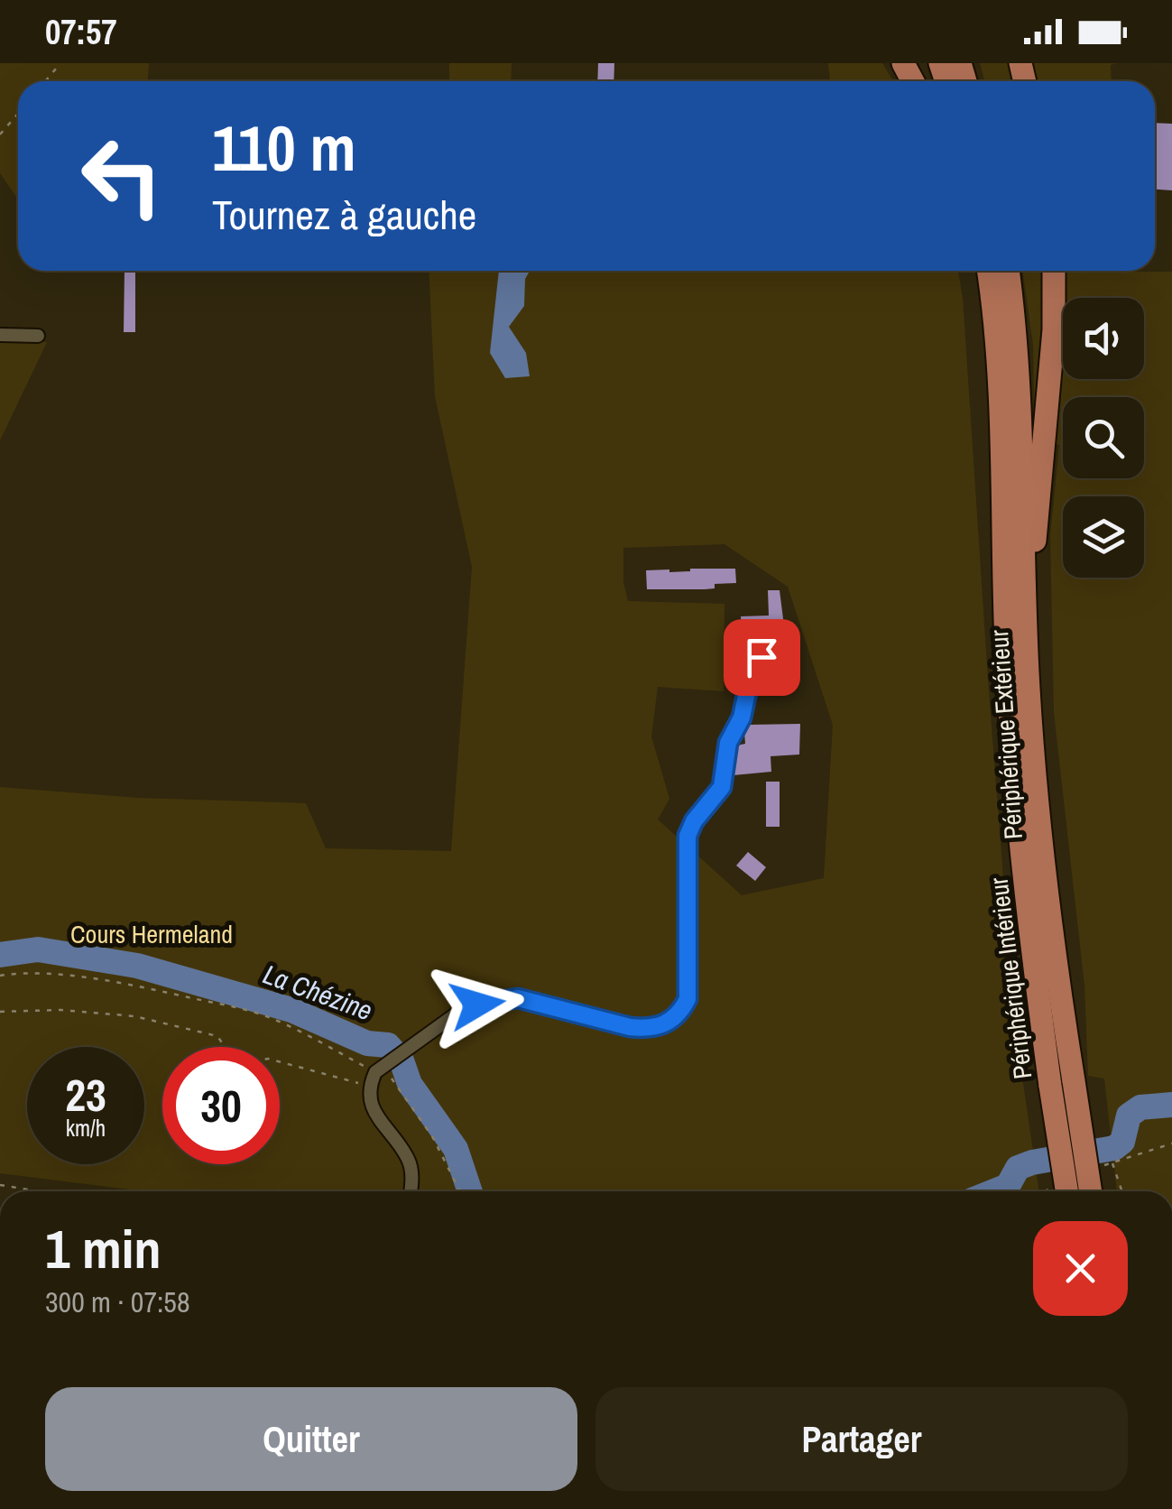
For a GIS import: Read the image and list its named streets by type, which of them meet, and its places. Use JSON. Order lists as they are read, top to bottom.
{
  "streets": {
    "highway": ["Périphérique Extérieur", "Périphérique Intérieur"]
  },
  "crossings": [
    ["Périphérique Extérieur", "Périphérique Intérieur"]
  ],
  "water": ["La Chézine"],
  "parks": ["Cours Hermeland"],
  "page": {
    "status": "07:57",
    "turn": ["110 m", "Tournez à gauche"],
    "speed": "23 km/h",
    "limit": "30",
    "heading": ["1 min", "300 m · 07:58"],
    "buttons": ["Quitter", "Partager"]
  }
}
